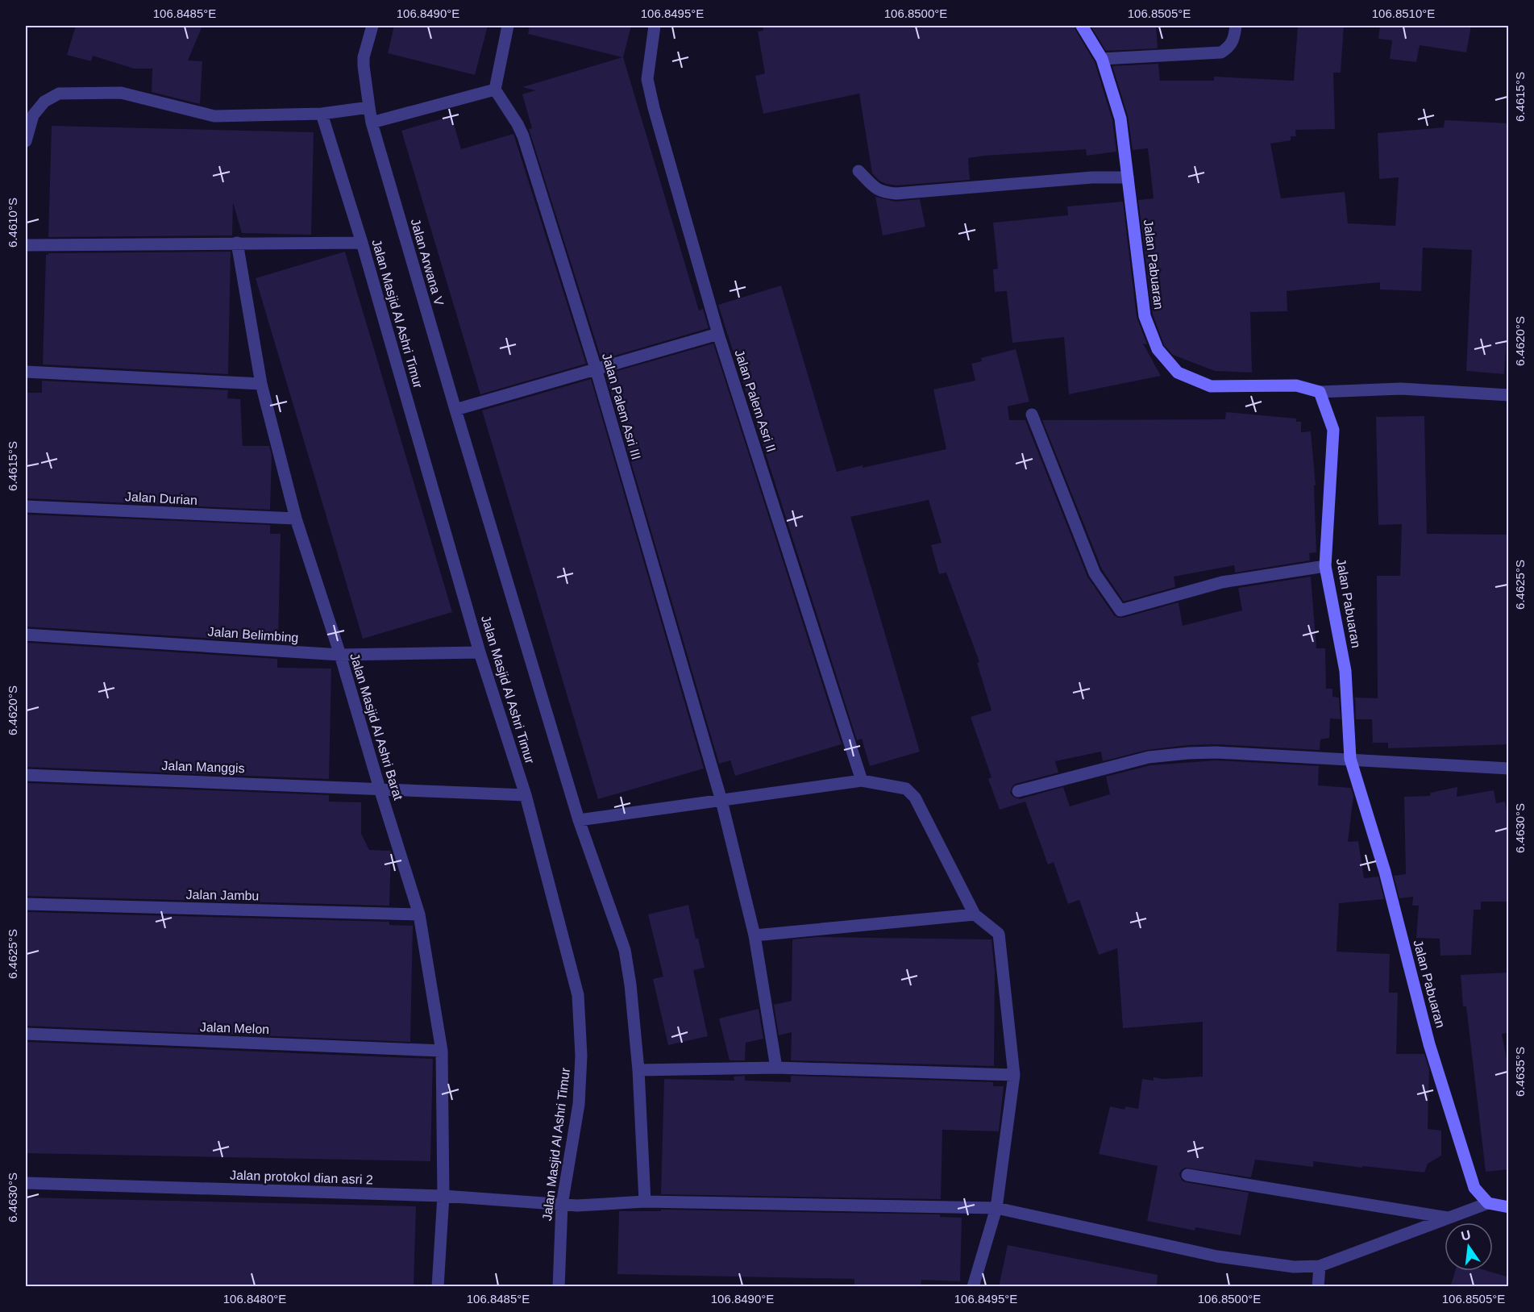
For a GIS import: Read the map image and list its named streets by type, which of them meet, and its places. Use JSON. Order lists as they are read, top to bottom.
{
  "streets": {
    "street": [
      "Jalan Arwana V",
      "Jalan Pabuaran",
      "Jalan Masjid Al Ashri Timur",
      "Jalan Palem Asri II",
      "Jalan Palem Asri III",
      "Jalan Durian",
      "Jalan Belimbing",
      "Jalan Masjid Al Ashri Barat",
      "Jalan Manggis",
      "Jalan Jambu",
      "Jalan Melon",
      "Jalan protokol dian asri 2"
    ]
  },
  "crossings": [
    ["Jalan Arwana V", "Jalan protokol dian asri 2"],
    ["Jalan Masjid Al Ashri Timur", "Jalan Belimbing"],
    ["Jalan Masjid Al Ashri Timur", "Jalan Manggis"],
    ["Jalan Masjid Al Ashri Timur", "Jalan protokol dian asri 2"],
    ["Jalan Durian", "Jalan Masjid Al Ashri Barat"],
    ["Jalan Belimbing", "Jalan Masjid Al Ashri Barat"],
    ["Jalan Masjid Al Ashri Barat", "Jalan Manggis"],
    ["Jalan Masjid Al Ashri Barat", "Jalan Jambu"],
    ["Jalan Masjid Al Ashri Barat", "Jalan Melon"],
    ["Jalan Masjid Al Ashri Barat", "Jalan protokol dian asri 2"]
  ],
  "north": "top",
  "coordinates": [
    "106.8485°E",
    "106.8490°E",
    "106.8495°E",
    "106.8500°E",
    "106.8505°E",
    "106.8510°E",
    "6.4615°S",
    "6.4610°S",
    "6.4620°S",
    "6.4625°S",
    "6.4630°S",
    "6.4635°S",
    "106.8480°E"
  ]
}
